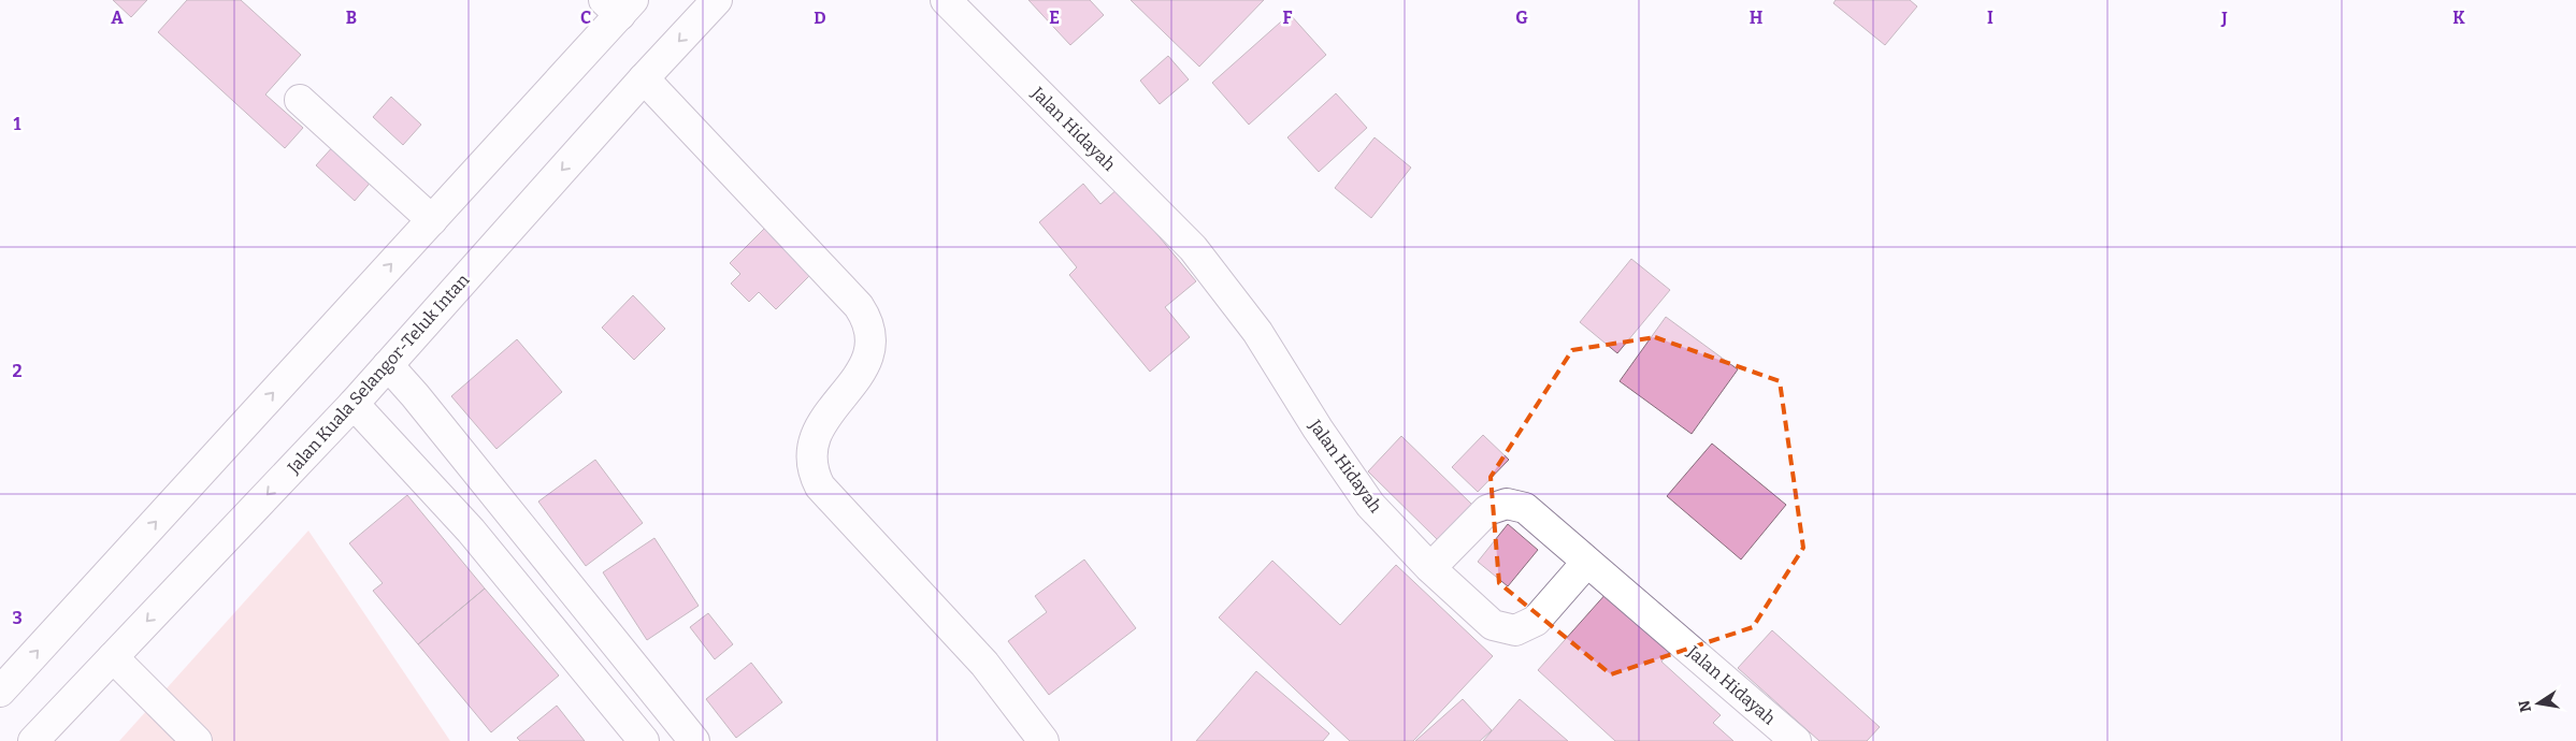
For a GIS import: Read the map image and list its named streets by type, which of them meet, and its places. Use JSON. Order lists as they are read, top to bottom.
{
  "streets": {
    "main road": ["Jalan Hidayah", "Jalan Kuala Selangor-Teluk Intan"]
  },
  "north": "left",
  "grid": {
    "columns": [
      "A",
      "B",
      "C",
      "D",
      "E",
      "F",
      "G",
      "H",
      "I",
      "J",
      "K"
    ],
    "rows": ["1", "2", "3"]
  }
}
